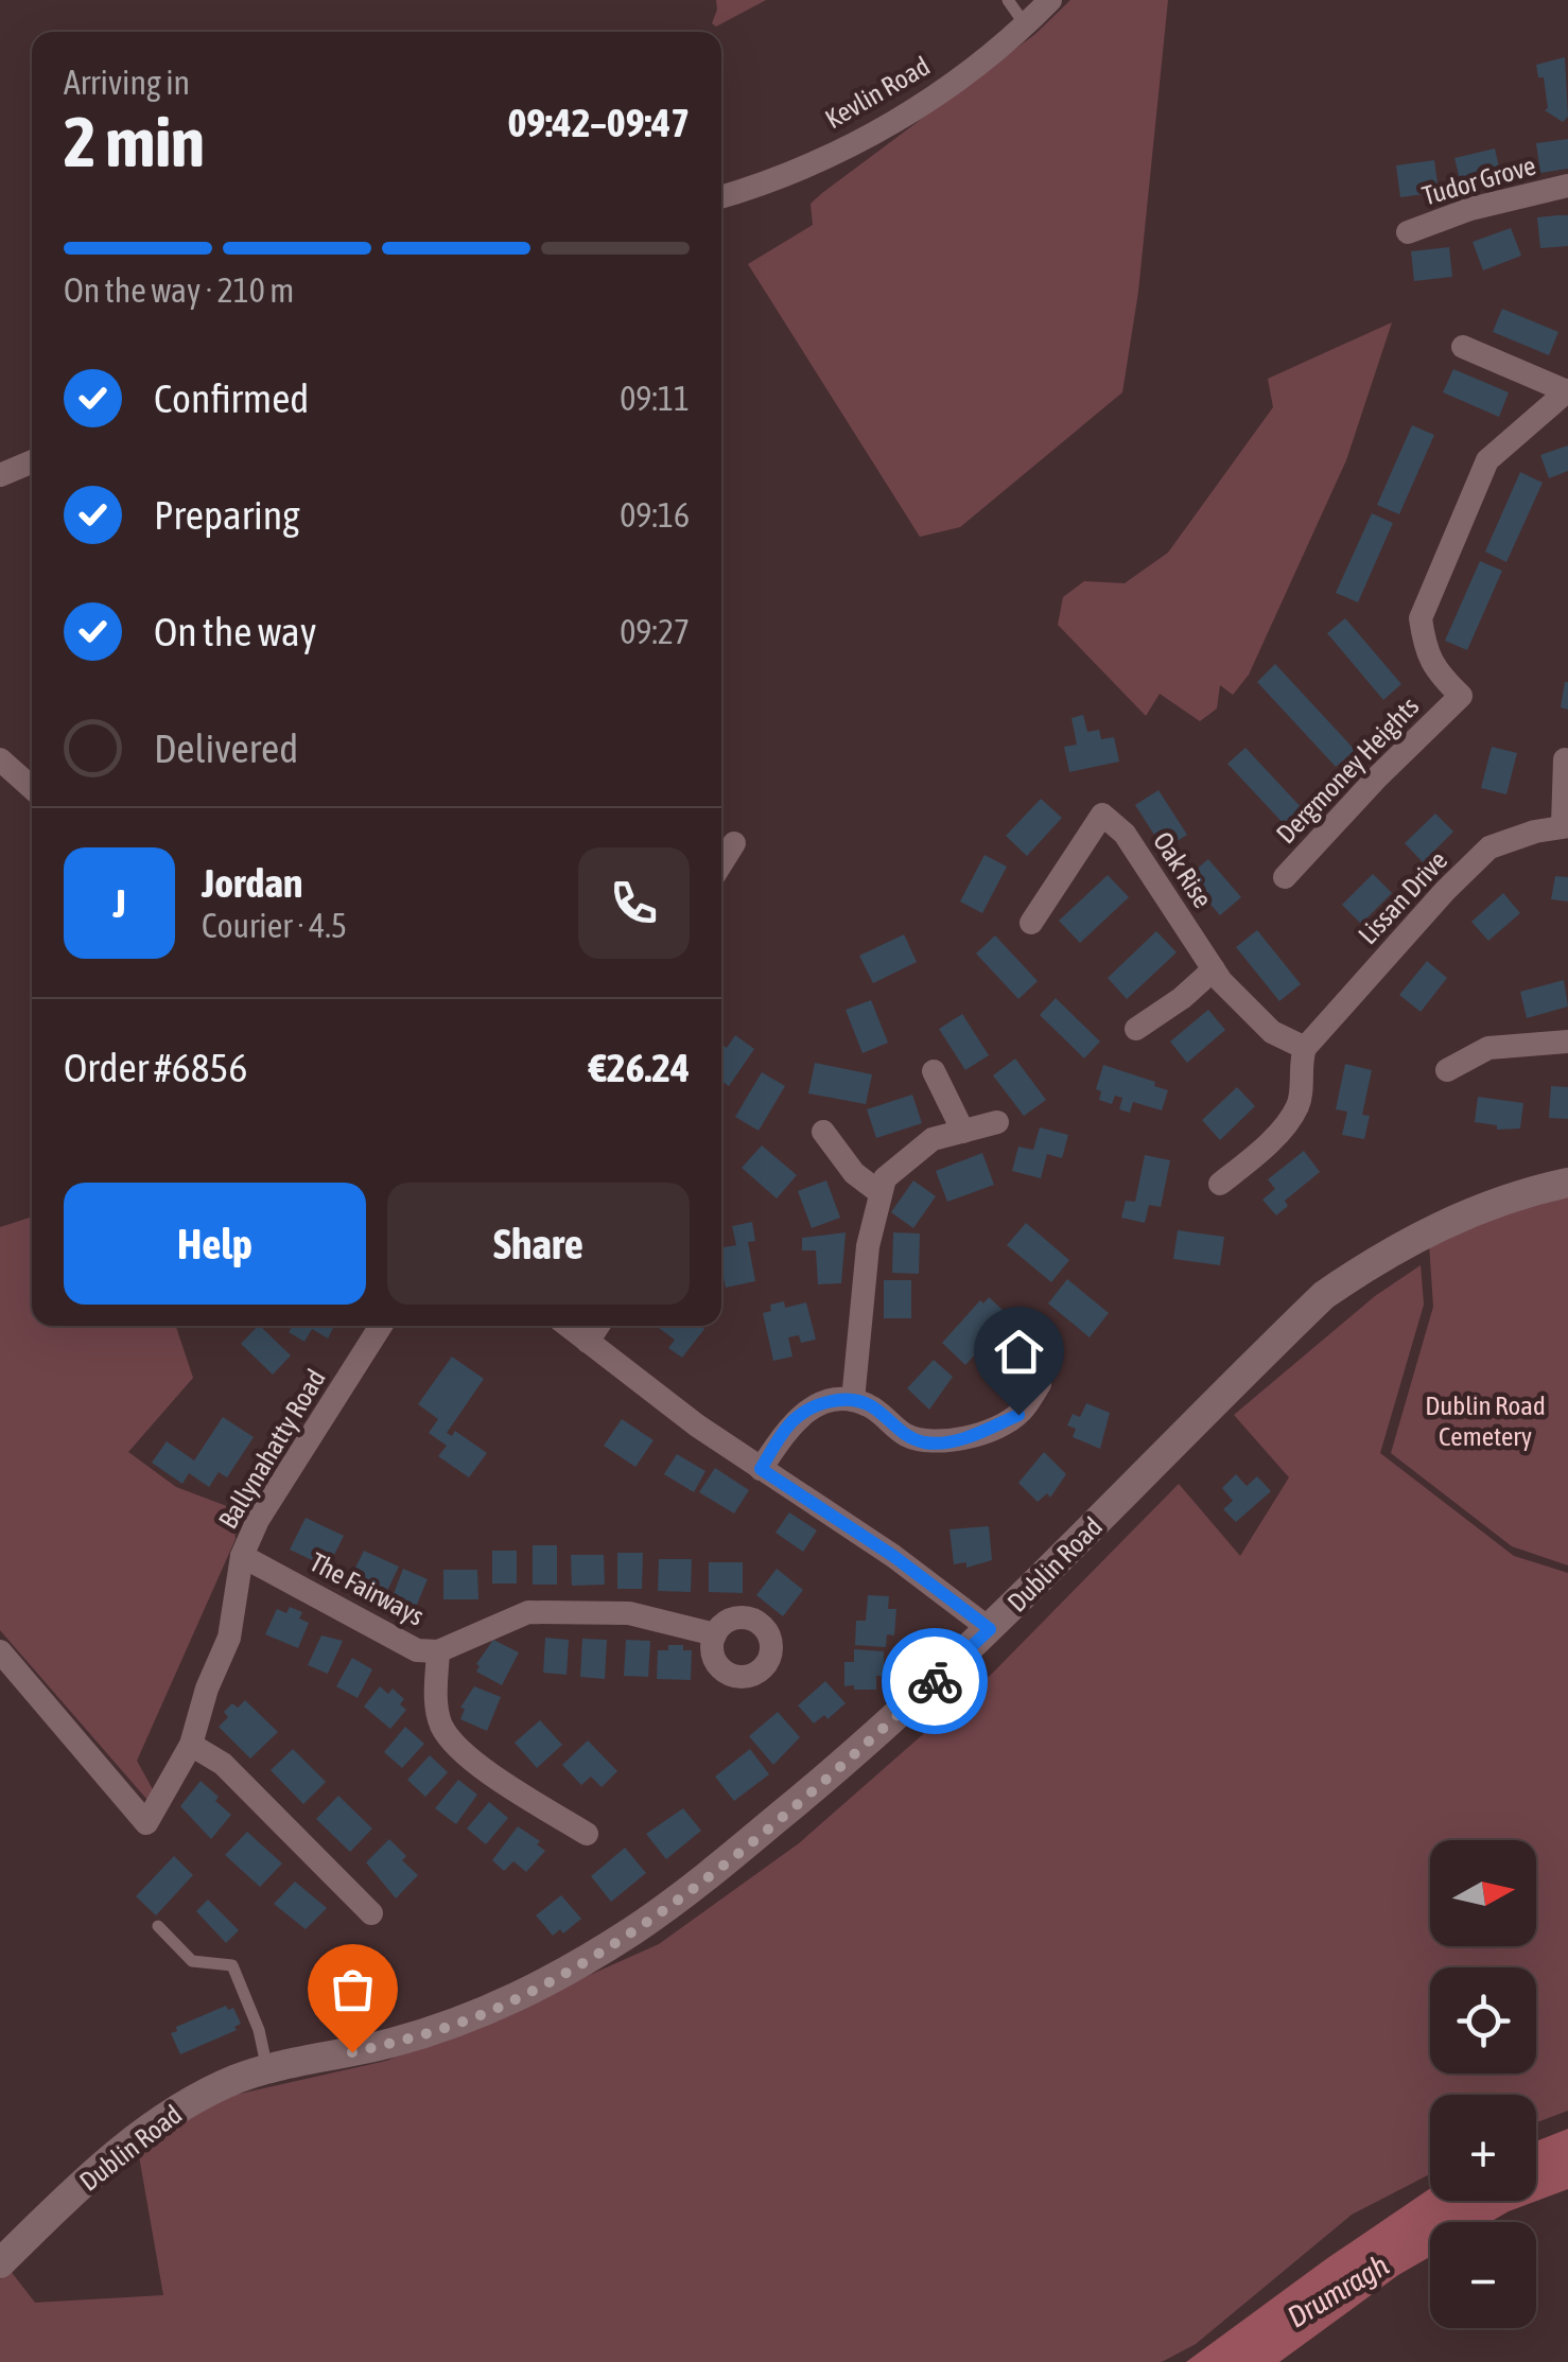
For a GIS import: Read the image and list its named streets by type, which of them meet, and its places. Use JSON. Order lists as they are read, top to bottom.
{
  "streets": {
    "street": [
      "Kevlin Road",
      "Tudor Grove",
      "Dergmoney Heights",
      "Oak Rise",
      "Lissan Drive",
      "Ballynahatty Road",
      "Dublin Road",
      "The Fairways"
    ]
  },
  "crossings": [
    ["Oak Rise", "Lissan Drive"],
    ["Ballynahatty Road", "The Fairways"]
  ],
  "water": ["Drumragh"],
  "parks": ["Dublin Road Cemetery"],
  "north": "right",
  "page": {
    "heading": ["2 min", "Arriving in", "09:42–09:47"],
    "panel": [
      "Jordan",
      "Courier · 4.5",
      "Order #6856",
      "€26.24"
    ],
    "bar": "On the way · 210 m",
    "list": [
      ["Confirmed", "09:11"],
      ["Preparing", "09:16"],
      ["On the way", "09:27"],
      "Delivered"
    ],
    "round": "J",
    "buttons": ["Help", "Share"],
    "map_buttons": ["+", "−"]
  }
}
